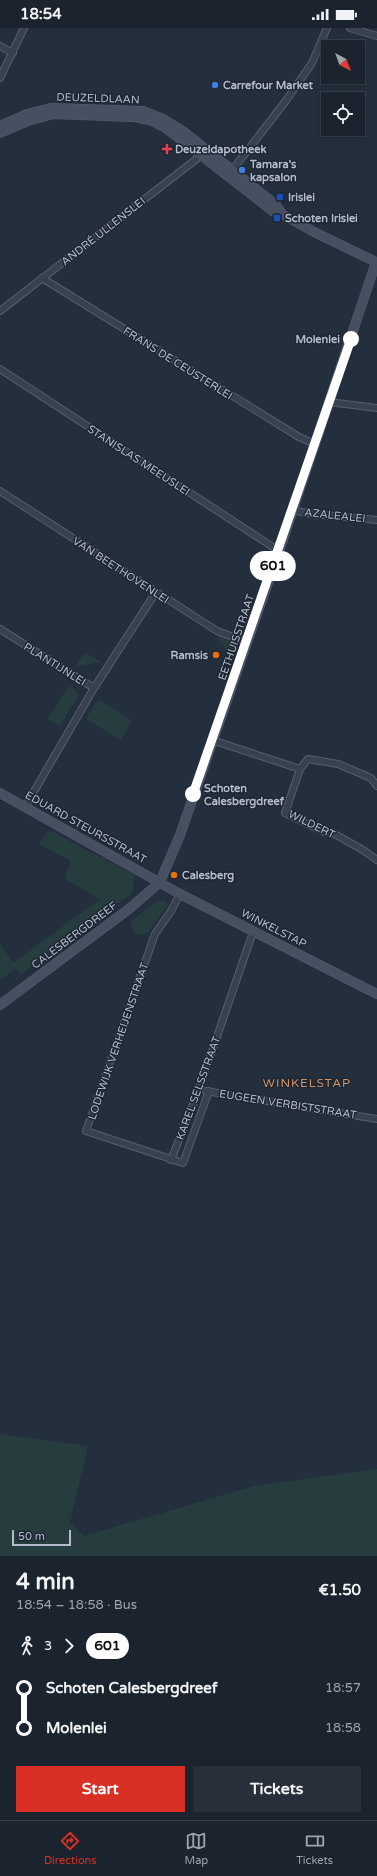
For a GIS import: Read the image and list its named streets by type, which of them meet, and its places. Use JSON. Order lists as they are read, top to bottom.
{
  "streets": {
    "street": [
      "DEUZELDLAAN",
      "ANDRÉ ULLENSLEI",
      "FRANS DE CEUSTERLEI",
      "STANISLAS MEEUSLEI",
      "AZALEALEI",
      "VAN BEETHOVENLEI",
      "EETHUISSTRAAT",
      "PLANTIJNLEI",
      "WILDERT",
      "EDUARD STEURSSTRAAT",
      "WINKELSTAP",
      "CALESBERGDREEF",
      "LODEWIJK VERHEIJENSTRAAT",
      "KAREL SELSSTRAAT",
      "EUGEEN VERBISTSTRAAT"
    ]
  },
  "crossings": [
    ["DEUZELDLAAN", "ANDRÉ ULLENSLEI"],
    ["DEUZELDLAAN", "EETHUISSTRAAT"],
    ["ANDRÉ ULLENSLEI", "FRANS DE CEUSTERLEI"],
    ["FRANS DE CEUSTERLEI", "EETHUISSTRAAT"],
    ["STANISLAS MEEUSLEI", "EETHUISSTRAAT"],
    ["AZALEALEI", "EETHUISSTRAAT"],
    ["VAN BEETHOVENLEI", "EETHUISSTRAAT"],
    ["VAN BEETHOVENLEI", "PLANTIJNLEI"],
    ["EETHUISSTRAAT", "EDUARD STEURSSTRAAT"],
    ["EETHUISSTRAAT", "WINKELSTAP"],
    ["EETHUISSTRAAT", "CALESBERGDREEF"],
    ["EDUARD STEURSSTRAAT", "WINKELSTAP"],
    ["EDUARD STEURSSTRAAT", "CALESBERGDREEF"],
    ["WINKELSTAP", "CALESBERGDREEF"],
    ["WINKELSTAP", "LODEWIJK VERHEIJENSTRAAT"],
    ["WINKELSTAP", "KAREL SELSSTRAAT"],
    ["LODEWIJK VERHEIJENSTRAAT", "KAREL SELSSTRAAT"],
    ["KAREL SELSSTRAAT", "EUGEEN VERBISTSTRAAT"]
  ],
  "districts": ["WINKELSTAP"],
  "places": {
    "other": [
      "Carrefour Market",
      "Tamara's kapsalon",
      "Molenlei",
      "Ramsis",
      "Schoten Calesbergdreef",
      "Calesberg"
    ],
    "health": ["Deuzeldapotheek"],
    "transit": ["Irislei", "Schoten Irislei"]
  },
  "lines": ["bus line 601"],
  "scale_bar": "50 m",
  "north": "bottom right",
  "page": {
    "status": "18:54",
    "on_map": "601",
    "scale": "50 m",
    "heading": ["4 min", "18:54 – 18:58 · Bus", "€1.50"],
    "legs": ["3", "601"],
    "list": [
      {
        "name": "Schoten Calesbergdreef",
        "value": "18:57"
      },
      {
        "name": "Molenlei",
        "value": "18:58"
      }
    ],
    "buttons": ["Start", "Tickets"],
    "tabs": ["Directions", "Map", "Tickets"]
  }
}
